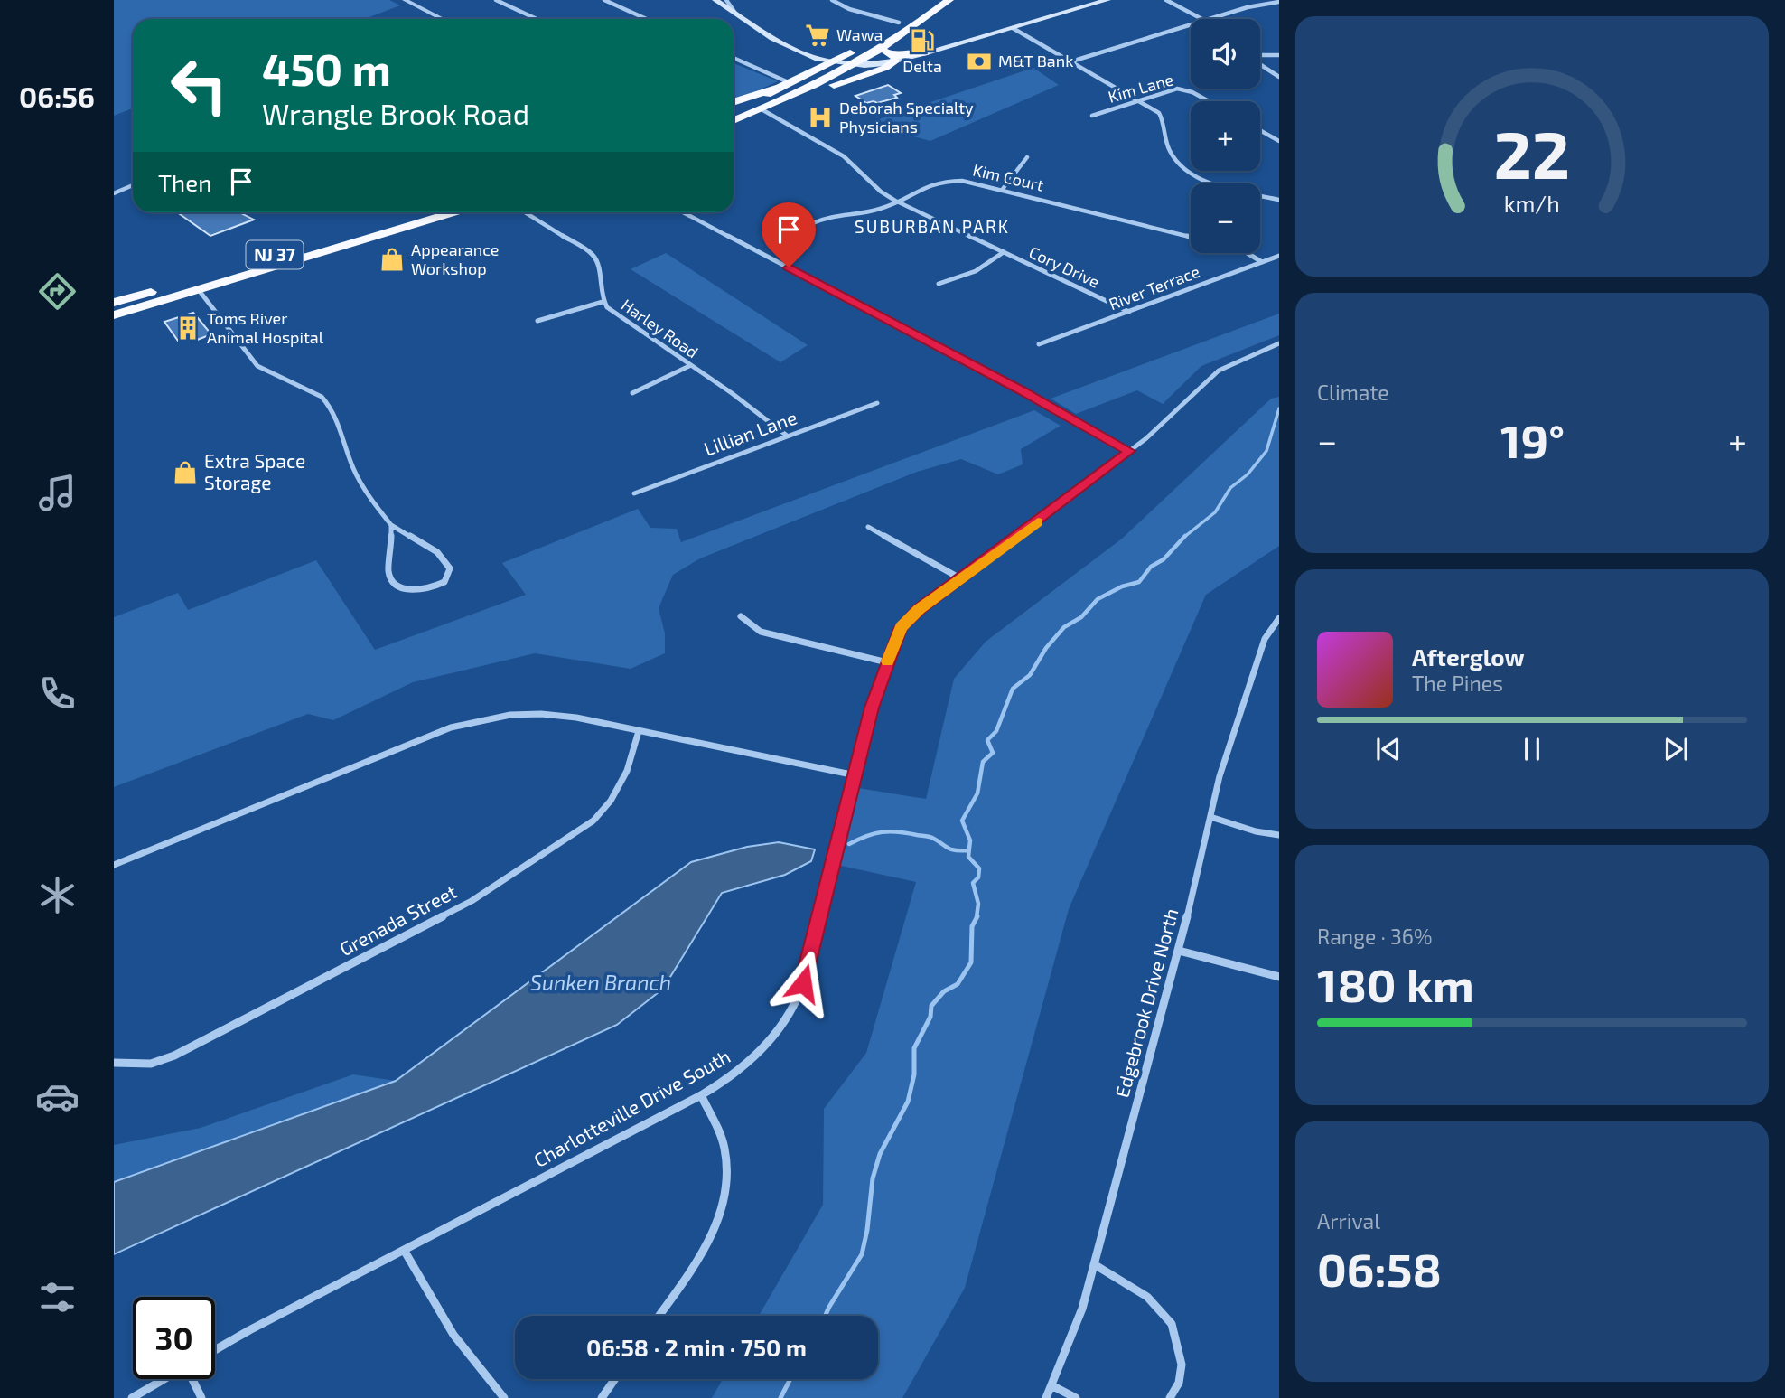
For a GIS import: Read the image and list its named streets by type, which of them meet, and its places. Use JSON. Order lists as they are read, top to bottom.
{
  "streets": {
    "highway": ["NJ 37"],
    "street": [
      "Kim Lane",
      "Kim Court",
      "Cory Drive",
      "River Terrace",
      "Harley Road",
      "Lillian Lane",
      "Grenada Street",
      "Edgebrook Drive North",
      "Charlotteville Drive South"
    ]
  },
  "crossings": [
    ["Kim Court", "Cory Drive"],
    ["Cory Drive", "River Terrace"],
    ["Harley Road", "Lillian Lane"]
  ],
  "districts": ["SUBURBAN PARK"],
  "water": ["Sunken Branch"],
  "places": {
    "supermarket": ["Wawa"],
    "fuel station": ["Delta"],
    "bank": ["M&T Bank"],
    "hospital": ["Deborah Specialty Physicians"],
    "shop": ["Appearance Workshop", "Extra Space Storage"],
    "building": ["Toms River Animal Hospital"]
  },
  "page": {
    "tabs": "06:56",
    "map_buttons": ["+", "−"],
    "turn": ["450 m", "Wrangle Brook Road"],
    "then": "Then",
    "tile": [
      "Climate",
      ["Range · 36%", "180 km"],
      ["Arrival", "06:58"]
    ],
    "heat": ["−", "19°", "+"],
    "song": ["Afterglow", "The Pines"],
    "limit": "30",
    "trip": "06:58 · 2 min · 750 m",
    "gauge": ["22", "km/h"]
  }
}
